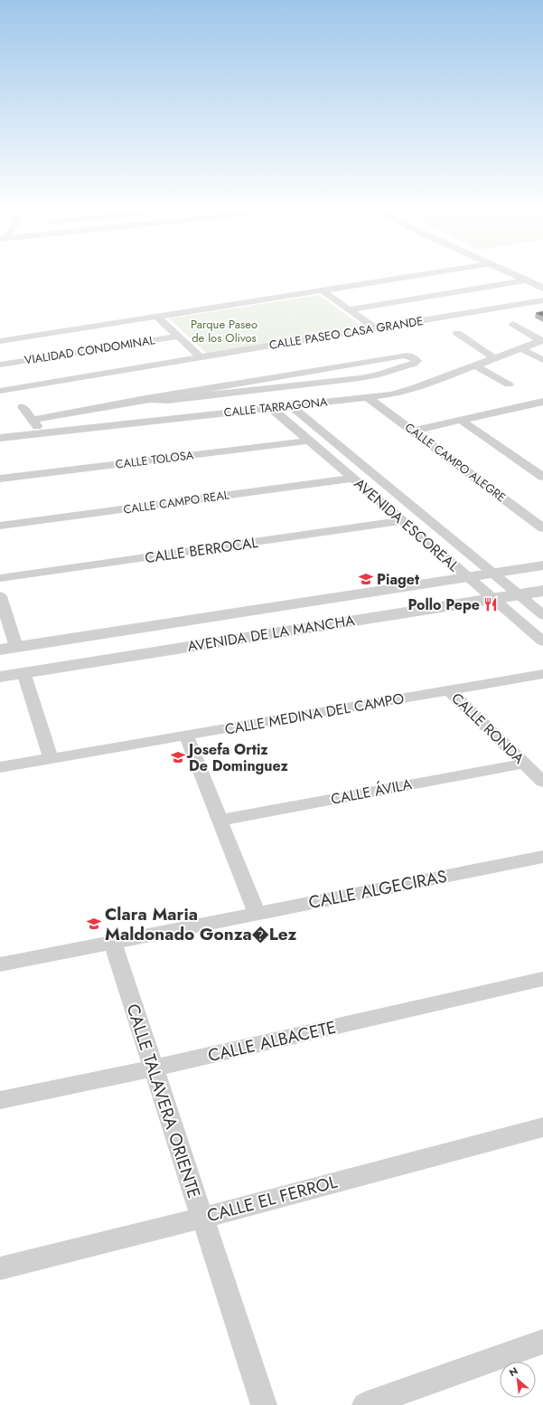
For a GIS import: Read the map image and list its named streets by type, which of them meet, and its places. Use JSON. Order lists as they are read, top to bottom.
{
  "streets": {
    "street": [
      "CALLE PASEO CASA GRANDE",
      "VIALIDAD CONDOMINAL",
      "CALLE TARRAGONA",
      "CALLE TOLOSA",
      "CALLE CAMPO ALEGRE",
      "CALLE CAMPO REAL",
      "AVENIDA ESCOREAL",
      "CALLE BERROCAL",
      "AVENIDA DE LA MANCHA",
      "CALLE MEDINA DEL CAMPO",
      "CALLE RONDA",
      "CALLE ÁVILA",
      "CALLE ALGECIRAS",
      "CALLE ALBACETE",
      "CALLE TALAVERA ORIENTE",
      "CALLE EL FERROL"
    ]
  },
  "crossings": [
    ["CALLE TARRAGONA", "CALLE CAMPO ALEGRE"],
    ["CALLE TARRAGONA", "AVENIDA ESCOREAL"],
    ["CALLE TOLOSA", "AVENIDA ESCOREAL"],
    ["CALLE CAMPO REAL", "AVENIDA ESCOREAL"],
    ["AVENIDA ESCOREAL", "CALLE BERROCAL"],
    ["AVENIDA ESCOREAL", "AVENIDA DE LA MANCHA"],
    ["CALLE MEDINA DEL CAMPO", "CALLE RONDA"],
    ["CALLE RONDA", "CALLE ÁVILA"],
    ["CALLE ALGECIRAS", "CALLE TALAVERA ORIENTE"],
    ["CALLE ALBACETE", "CALLE TALAVERA ORIENTE"],
    ["CALLE TALAVERA ORIENTE", "CALLE EL FERROL"]
  ],
  "parks": ["Parque Paseo de los Olivos"],
  "places": {
    "school or university": ["Piaget", "Josefa Ortiz De Dominguez", "Clara Maria Maldonado Gonza�Lez"],
    "restaurant": ["Pollo Pepe"]
  },
  "north": "top left"
}
